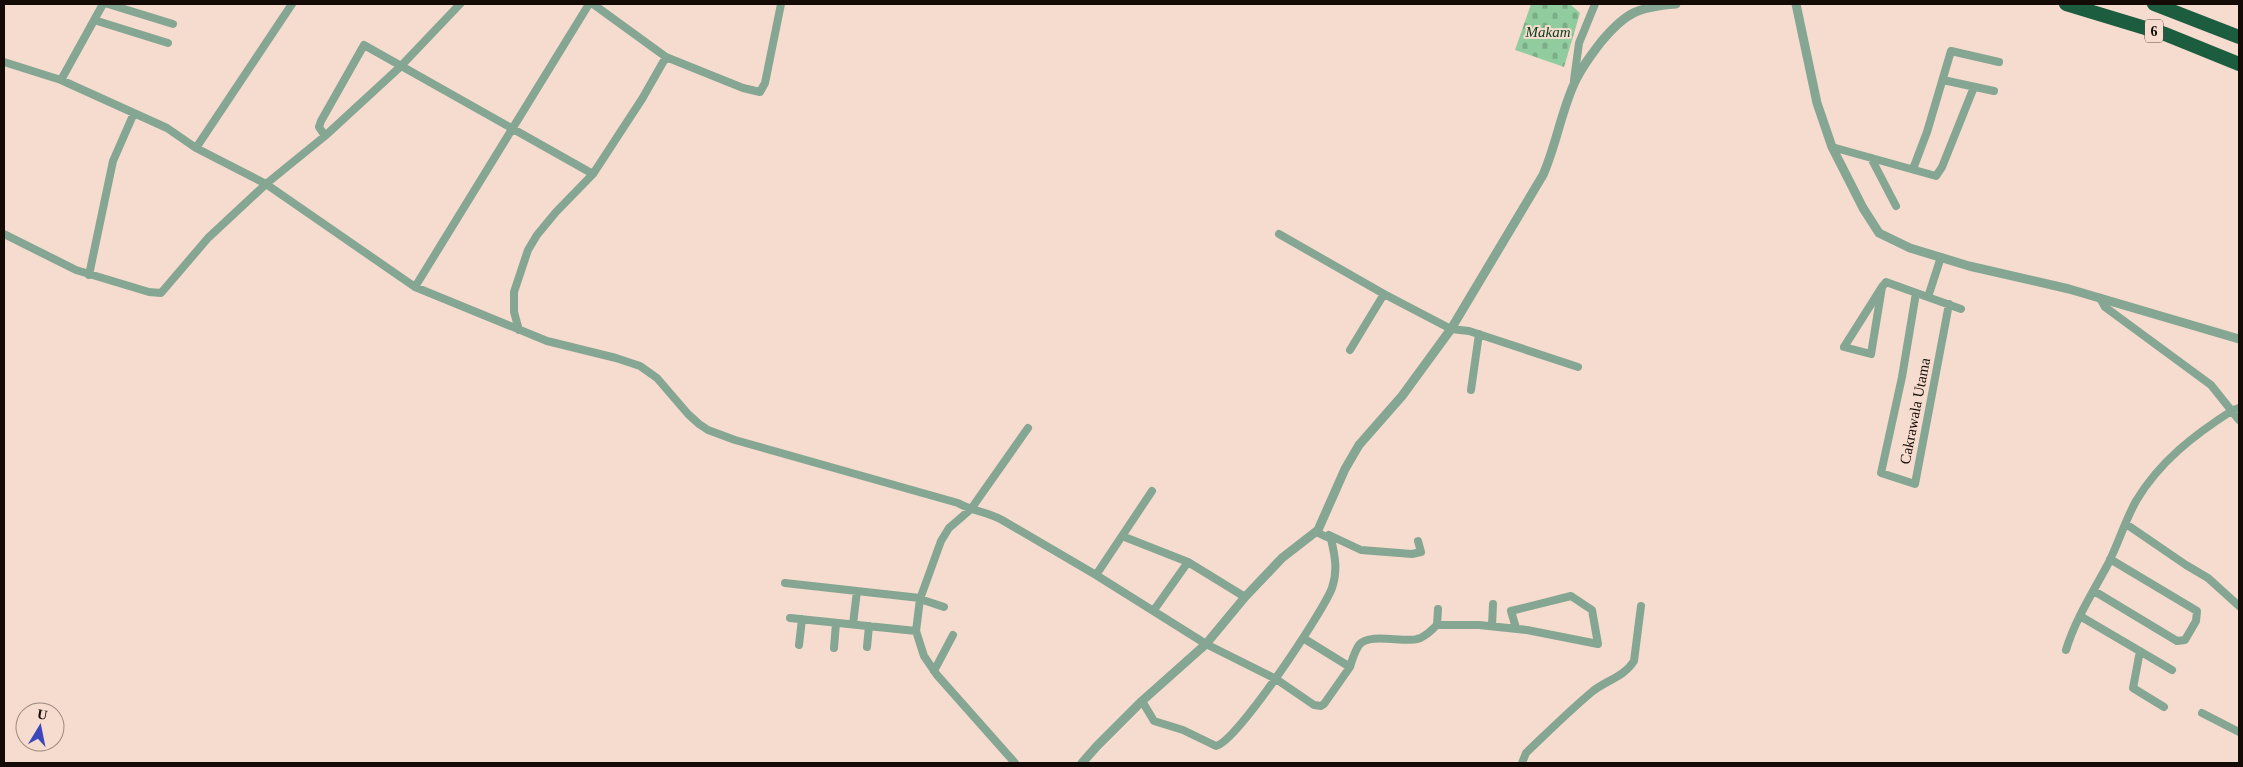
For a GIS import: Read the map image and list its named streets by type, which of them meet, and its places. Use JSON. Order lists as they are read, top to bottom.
{
  "streets": {
    "highway": ["6"],
    "street": ["Cakrawala Utama"]
  },
  "parks": ["Makam"],
  "north": "top"
}
